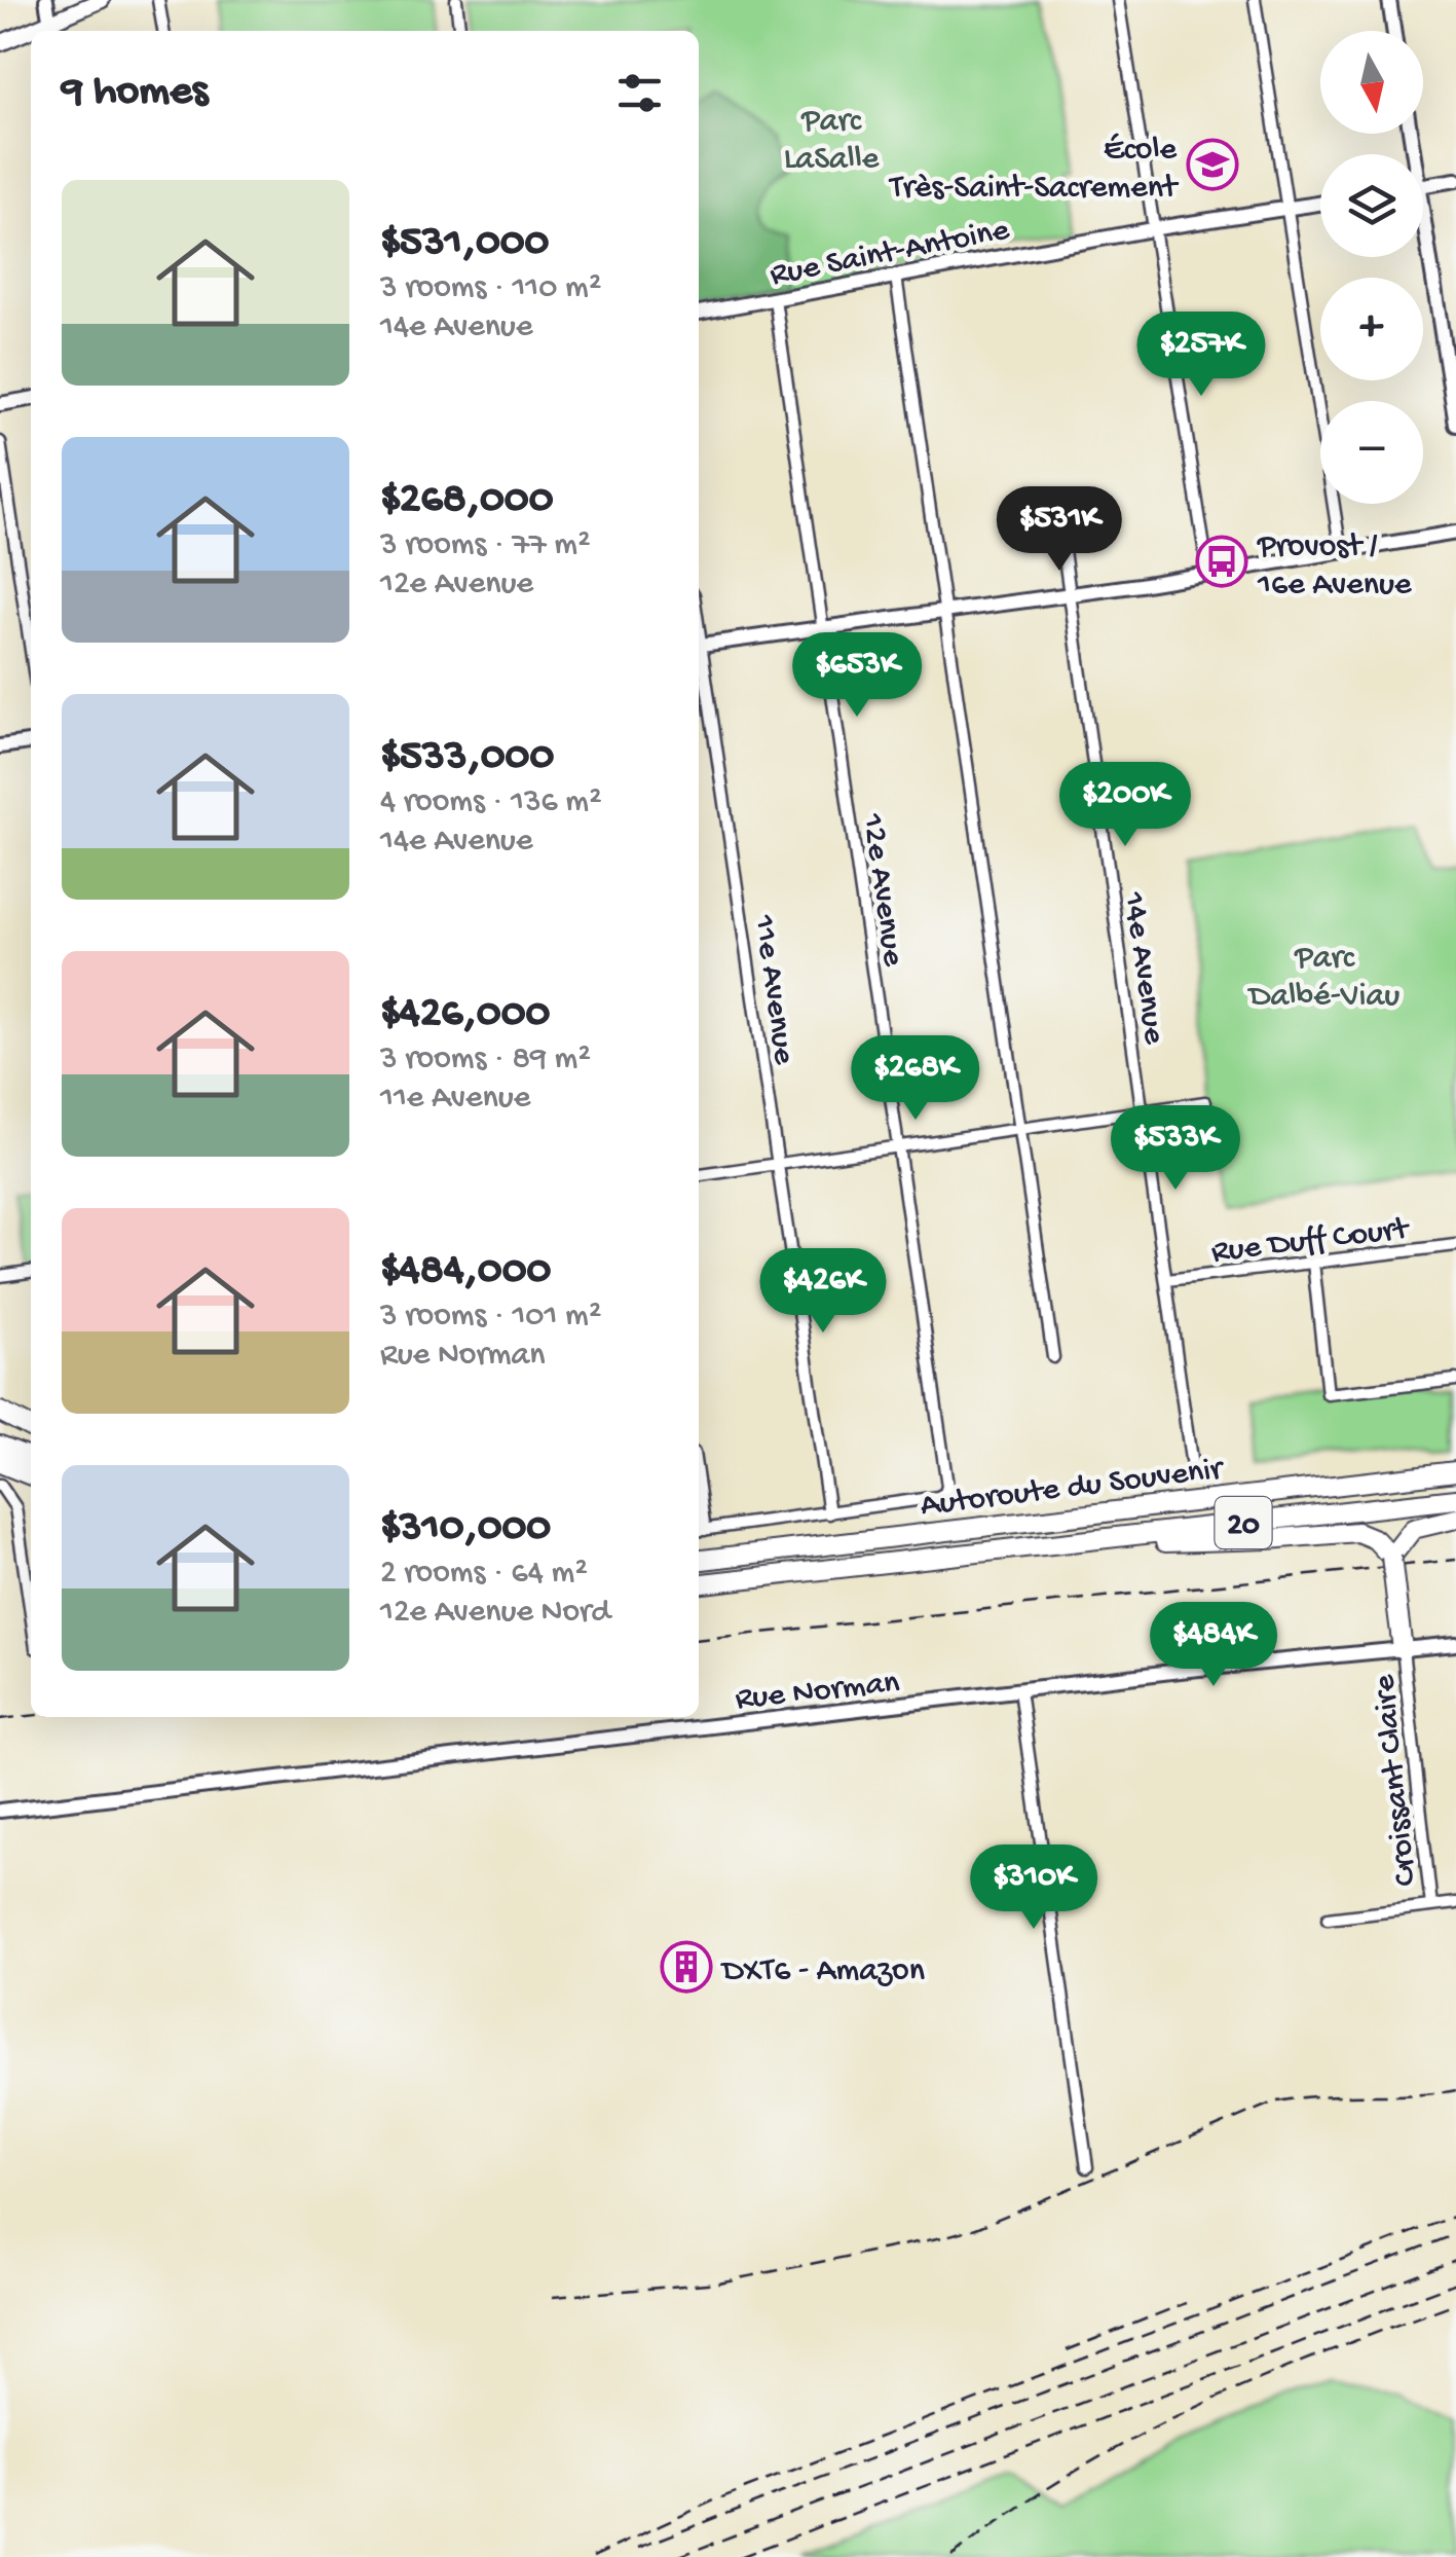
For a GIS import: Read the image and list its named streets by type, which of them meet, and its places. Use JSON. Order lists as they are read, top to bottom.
{
  "streets": {
    "highway": ["Autoroute du Souvenir", "20"],
    "street": [
      "Rue Saint-Antoine",
      "12e Avenue",
      "14e Avenue",
      "11e Avenue",
      "Rue Duff Court",
      "Rue Norman",
      "Croissant Claire"
    ]
  },
  "crossings": [
    ["Rue Saint-Antoine", "12e Avenue"],
    ["12e Avenue", "11e Avenue"],
    ["14e Avenue", "Rue Duff Court"],
    ["Rue Norman", "Croissant Claire"]
  ],
  "parks": ["Parc LaSalle", "Parc Dalbé-Viau"],
  "places": {
    "school or university": ["École Très-Saint-Sacrement"],
    "bus stop": ["Provost / 16e Avenue"],
    "building": ["DXT6 - Amazon"]
  },
  "north": "bottom",
  "page": {
    "map_buttons": ["+", "−"],
    "heading": "9 homes",
    "list": [
      {
        "name": "$531,000",
        "note": "3 rooms · 110 m² · 14e Avenue"
      },
      {
        "name": "$268,000",
        "note": "3 rooms · 77 m² · 12e Avenue"
      },
      {
        "name": "$533,000",
        "note": "4 rooms · 136 m² · 14e Avenue"
      },
      {
        "name": "$426,000",
        "note": "3 rooms · 89 m² · 11e Avenue"
      },
      {
        "name": "$484,000",
        "note": "3 rooms · 101 m² · Rue Norman"
      },
      {
        "name": "$310,000",
        "note": "2 rooms · 64 m² · 12e Avenue Nord"
      }
    ],
    "price": [
      "$257K",
      "$531K",
      "$653K",
      "$200K",
      "$268K",
      "$533K",
      "$426K",
      "$484K",
      "$310K"
    ]
  }
}
